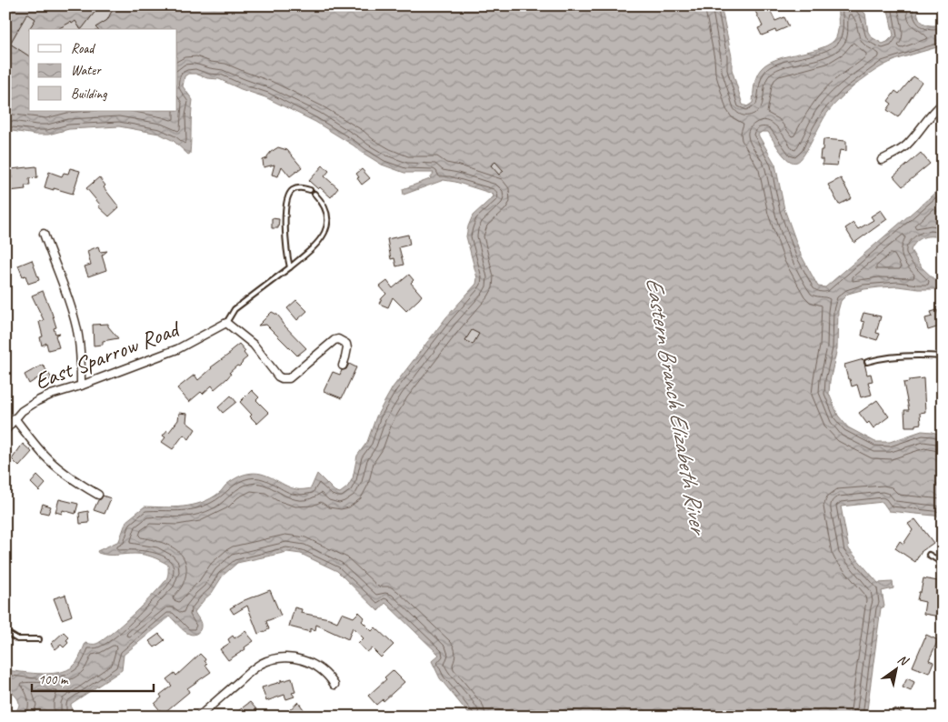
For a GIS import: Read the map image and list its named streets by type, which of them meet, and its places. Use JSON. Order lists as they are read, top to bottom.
{
  "streets": {
    "street": ["East Sparrow Road"]
  },
  "water": ["Eastern Branch Elizabeth River"],
  "legend": ["Road", "Water", "Building"],
  "scale_bar": "100 m",
  "north": "top right"
}
